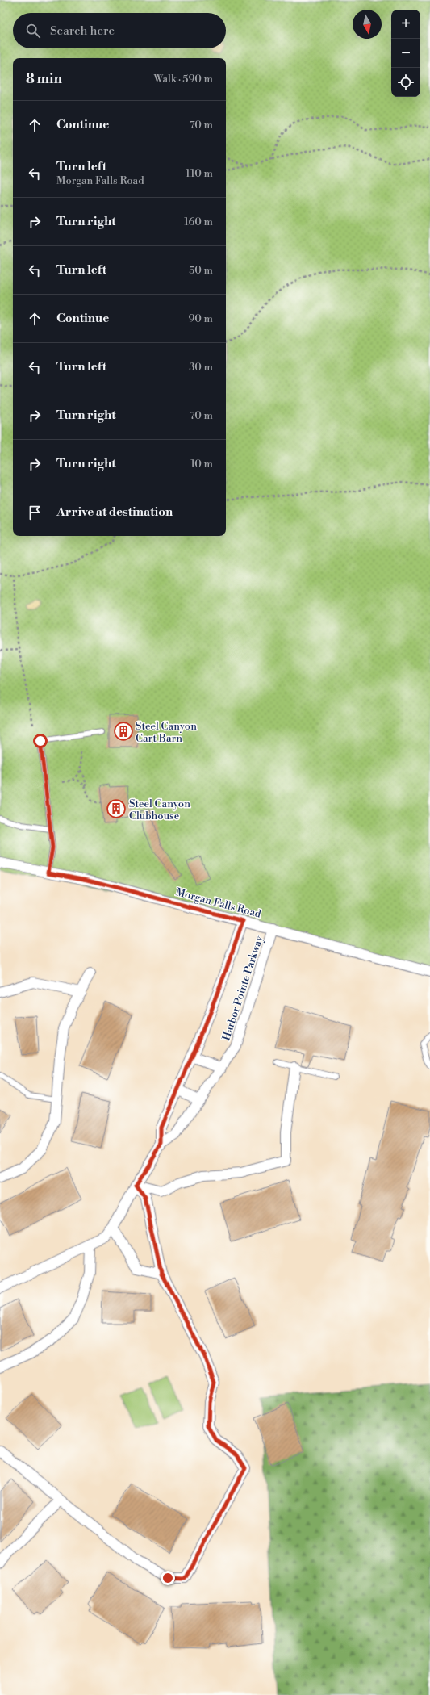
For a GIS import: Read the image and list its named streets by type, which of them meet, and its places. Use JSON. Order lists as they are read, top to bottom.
{
  "streets": {
    "street": ["Morgan Falls Road", "Harbor Pointe Parkway"]
  },
  "crossings": [
    ["Morgan Falls Road", "Harbor Pointe Parkway"]
  ],
  "places": {
    "building": ["Steel Canyon Cart Barn", "Steel Canyon Clubhouse"]
  },
  "north": "bottom",
  "page": {
    "map_buttons": ["+", "−"],
    "search": "Search here",
    "heading": ["8 min", "Walk · 590 m"],
    "list": [
      ["Continue", "70 m"],
      ["Turn left", "Morgan Falls Road", "110 m"],
      ["Turn right", "160 m"],
      ["Turn left", "50 m"],
      ["Continue", "90 m"],
      ["Turn left", "30 m"],
      ["Turn right", "70 m"],
      ["Turn right", "10 m"],
      "Arrive at destination"
    ]
  }
}
